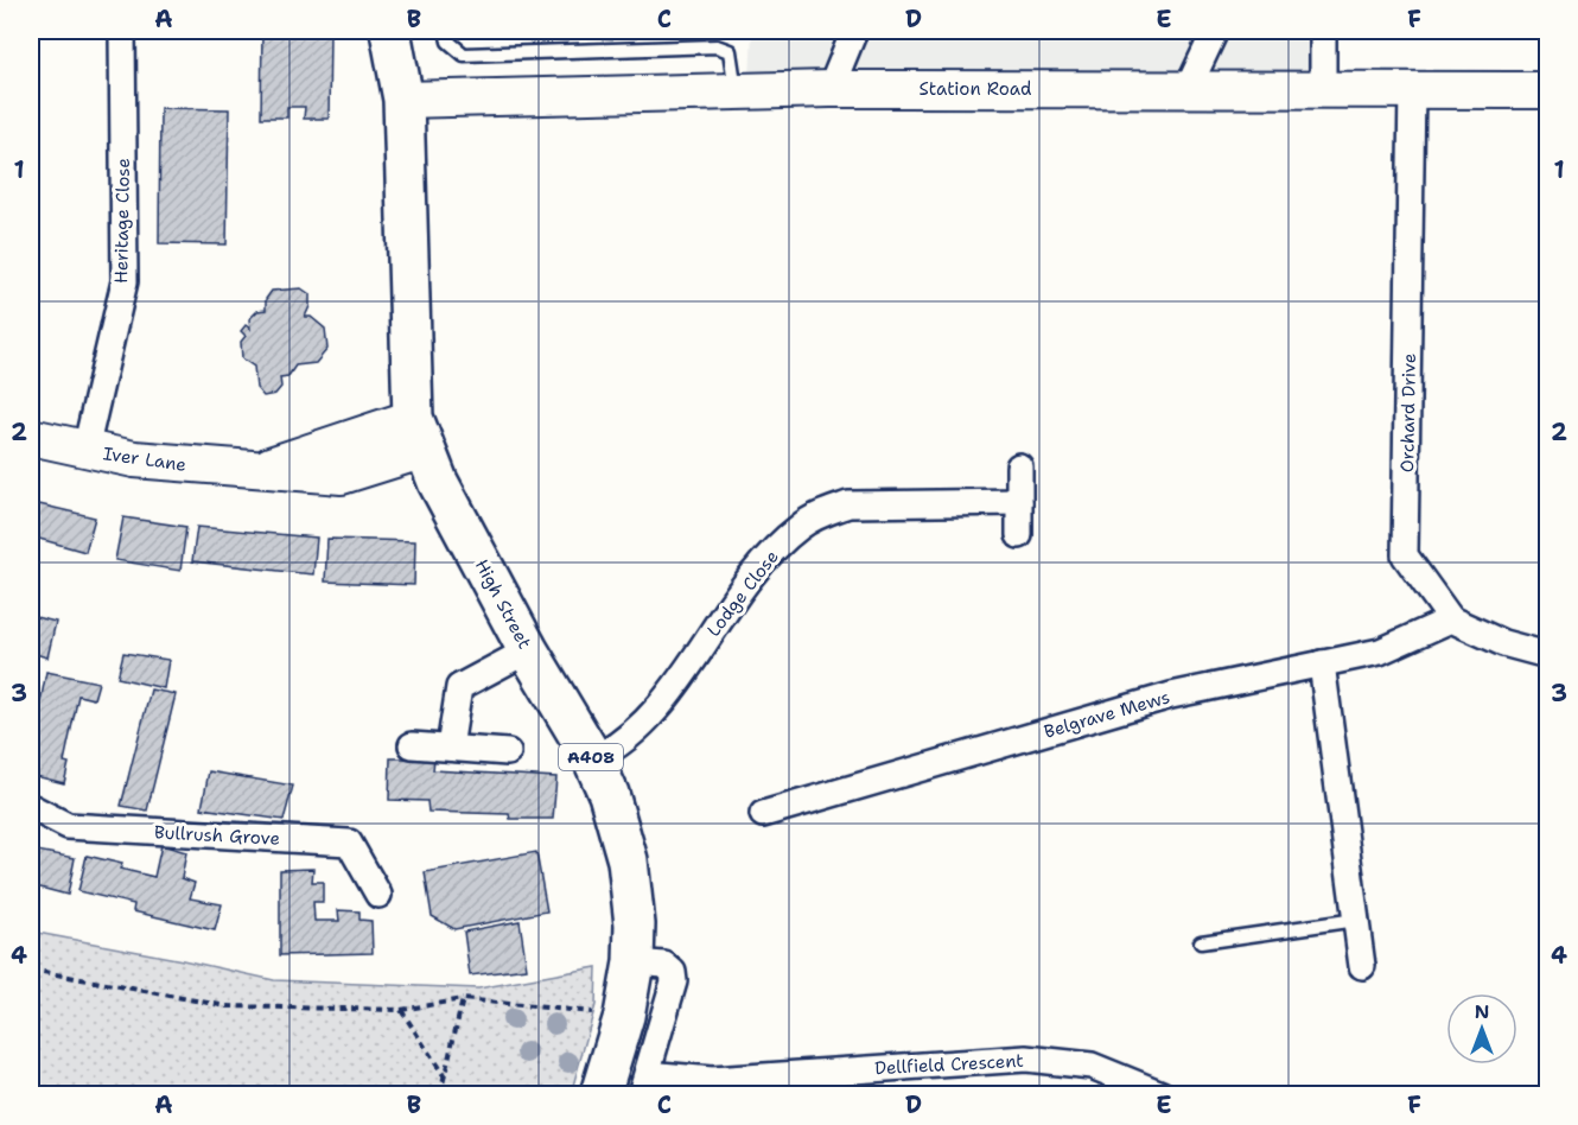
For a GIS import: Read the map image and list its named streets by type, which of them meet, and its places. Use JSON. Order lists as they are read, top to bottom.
{
  "streets": {
    "main road": ["High Street", "A408"],
    "street": [
      "Station Road",
      "Heritage Close",
      "Orchard Drive",
      "Iver Lane",
      "Lodge Close",
      "Belgrave Mews",
      "Bullrush Grove",
      "Dellfield Crescent"
    ]
  },
  "crossings": [
    ["Station Road", "Orchard Drive"],
    ["Station Road", "High Street"],
    ["Station Road", "A408"],
    ["Heritage Close", "Iver Lane"],
    ["Orchard Drive", "Belgrave Mews"],
    ["Iver Lane", "High Street"],
    ["Lodge Close", "High Street"],
    ["High Street", "A408"]
  ],
  "north": "top",
  "grid": {
    "columns": [
      "A",
      "B",
      "C",
      "D",
      "E",
      "F"
    ],
    "rows": [
      "1",
      "2",
      "3",
      "4"
    ]
  }
}
